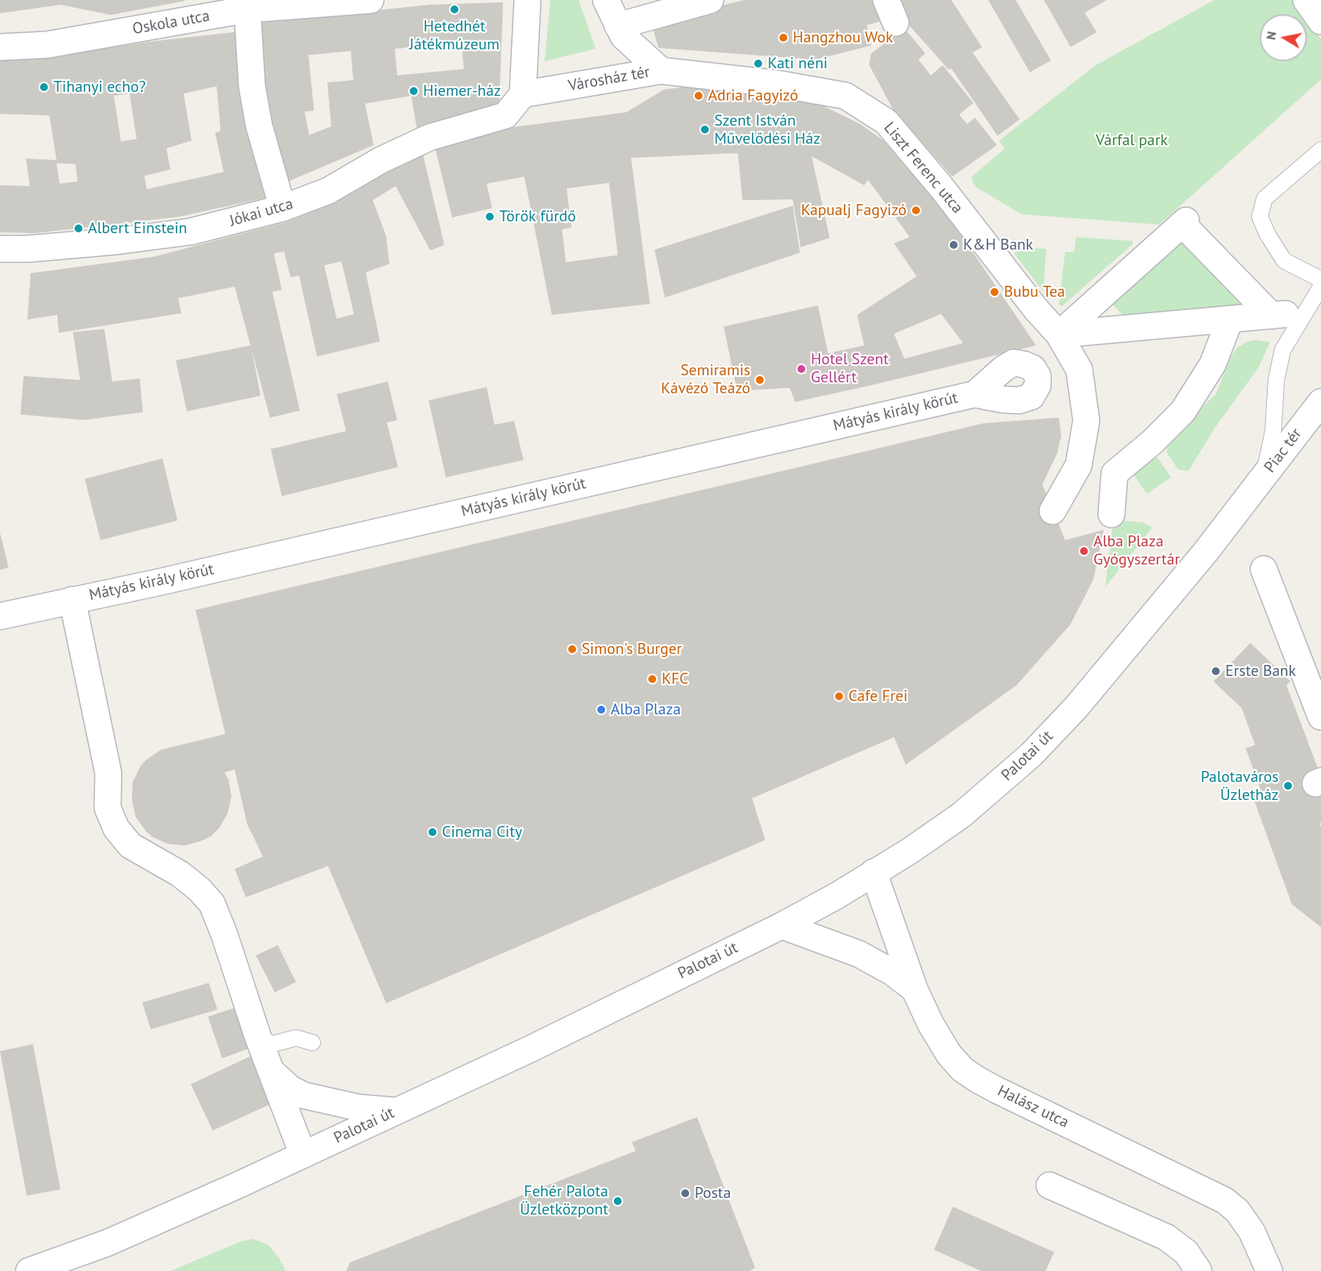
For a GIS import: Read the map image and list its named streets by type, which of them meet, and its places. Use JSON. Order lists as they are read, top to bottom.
{
  "streets": {
    "street": [
      "Oskola utca",
      "Városház tér",
      "Liszt Ferenc utca",
      "Jókai utca",
      "Mátyás király körút",
      "Piac tér",
      "Palotai út",
      "Halász utca"
    ]
  },
  "crossings": [
    ["Városház tér", "Liszt Ferenc utca"],
    ["Városház tér", "Jókai utca"],
    ["Mátyás király körút", "Palotai út"],
    ["Piac tér", "Palotai út"],
    ["Palotai út", "Halász utca"]
  ],
  "parks": ["Várfal park"],
  "places": [
    "Hetedhét Játékmúzeum",
    "Hangzhou Wok",
    "Kati néni",
    "Tihanyi echo?",
    "Hiemer-ház",
    "Adria Fagyizó",
    "Szent István Művelődési Ház",
    "Kapualj Fagyizó",
    "Török fürdő",
    "Albert Einstein",
    "K&H Bank",
    "Bubu Tea",
    "Hotel Szent Gellért",
    "Semiramis Kávézó Teázó",
    "Alba Plaza Gyógyszertár",
    "Simon's Burger",
    "Erste Bank",
    "KFC",
    "Cafe Frei",
    "Alba Plaza",
    "Palotaváros Üzletház",
    "Cinema City",
    "Posta",
    "Fehér Palota Üzletközpont"
  ],
  "north": "left"
}
